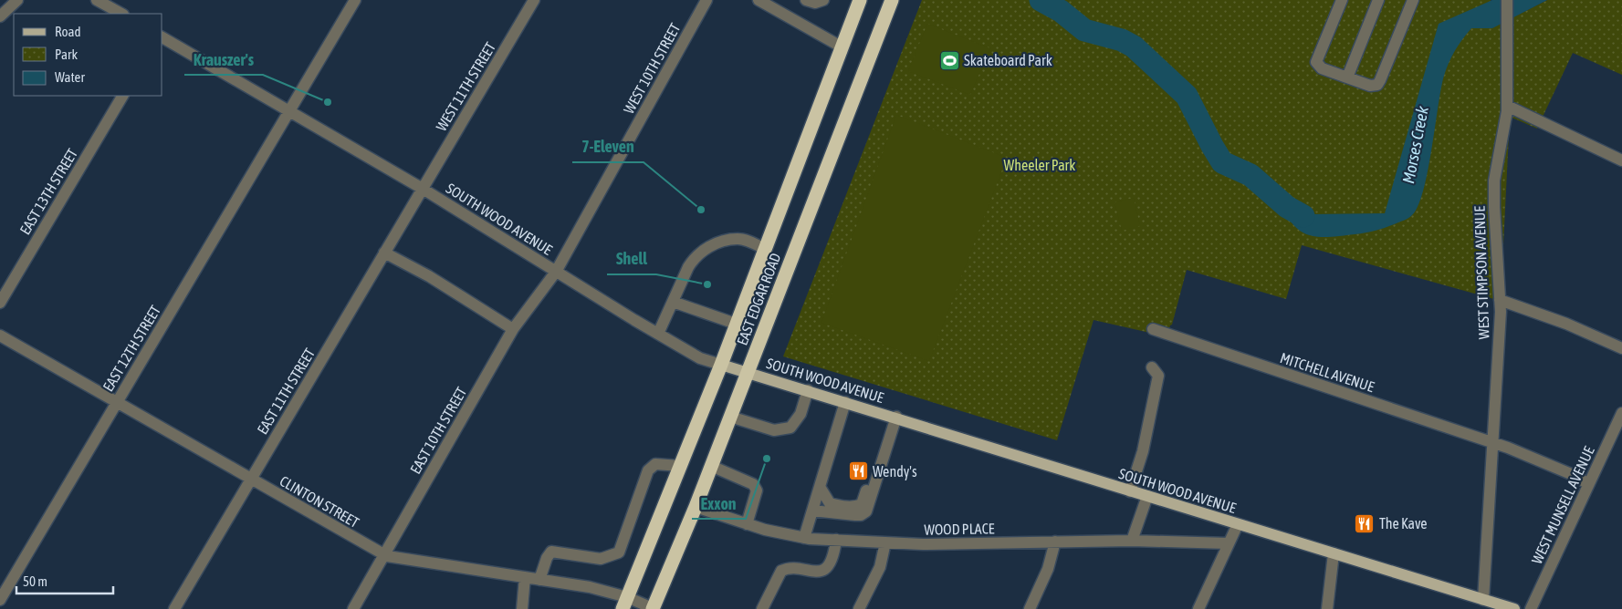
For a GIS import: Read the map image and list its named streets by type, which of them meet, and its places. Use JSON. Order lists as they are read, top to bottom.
{
  "streets": {
    "highway": ["EAST EDGAR ROAD"],
    "main road": ["SOUTH WOOD AVENUE"],
    "street": [
      "WEST 10TH STREET",
      "WEST 11TH STREET",
      "EAST 13TH STREET",
      "WEST STIMPSON AVENUE",
      "EAST 12TH STREET",
      "MITCHELL AVENUE",
      "EAST 11TH STREET",
      "EAST 10TH STREET",
      "CLINTON STREET",
      "WEST MUNSELL AVENUE",
      "WOOD PLACE"
    ]
  },
  "crossings": [
    ["WEST 10TH STREET", "SOUTH WOOD AVENUE"],
    ["WEST 10TH STREET", "EAST 10TH STREET"],
    ["WEST 11TH STREET", "SOUTH WOOD AVENUE"],
    ["WEST 11TH STREET", "EAST 11TH STREET"],
    ["SOUTH WOOD AVENUE", "WEST STIMPSON AVENUE"],
    ["SOUTH WOOD AVENUE", "EAST EDGAR ROAD"],
    ["SOUTH WOOD AVENUE", "EAST 12TH STREET"],
    ["SOUTH WOOD AVENUE", "EAST 11TH STREET"],
    ["SOUTH WOOD AVENUE", "EAST 10TH STREET"],
    ["WEST STIMPSON AVENUE", "MITCHELL AVENUE"],
    ["EAST EDGAR ROAD", "CLINTON STREET"],
    ["EAST EDGAR ROAD", "WOOD PLACE"],
    ["EAST 12TH STREET", "CLINTON STREET"],
    ["MITCHELL AVENUE", "WEST MUNSELL AVENUE"],
    ["EAST 11TH STREET", "CLINTON STREET"],
    ["EAST 10TH STREET", "CLINTON STREET"]
  ],
  "water": ["Morses Creek"],
  "parks": ["Wheeler Park"],
  "places": {
    "sports": ["Skateboard Park"],
    "other": [
      "Krauszer's",
      "7-Eleven",
      "Shell",
      "Exxon"
    ],
    "restaurant": ["Wendy's", "The Kave"]
  },
  "legend": ["Road", "Park", "Water"],
  "scale_bar": "50 m"
}
